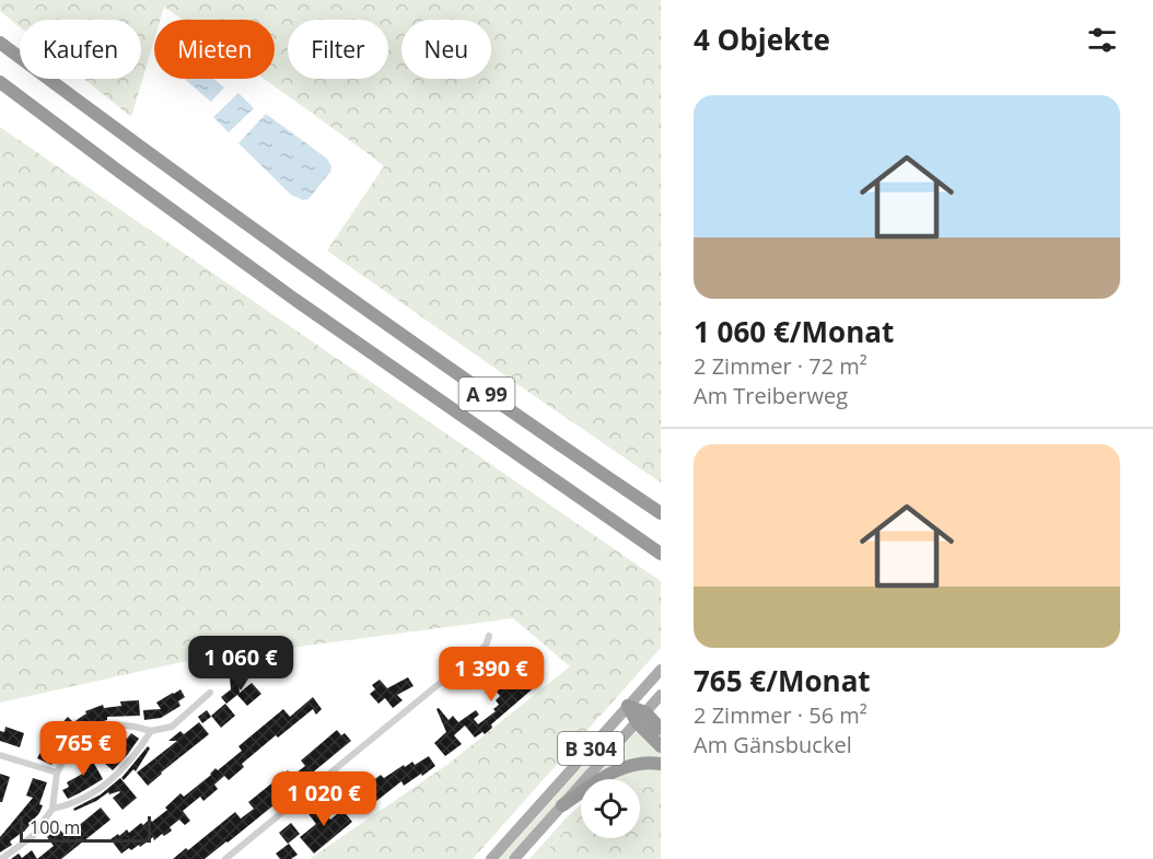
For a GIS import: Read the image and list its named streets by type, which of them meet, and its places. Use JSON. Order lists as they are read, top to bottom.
{
  "streets": {
    "highway": ["A 99"],
    "main road": ["B 304"]
  },
  "scale_bar": "100 m",
  "page": {
    "heading": "4 Objekte",
    "chip": [
      "Kaufen",
      "Mieten",
      "Filter",
      "Neu"
    ],
    "list": [
      {
        "name": "1 060 €/Monat",
        "note": "2 Zimmer · 72 m² · Am Treiberweg"
      },
      {
        "name": "765 €/Monat",
        "note": "2 Zimmer · 56 m² · Am Gänsbuckel"
      }
    ],
    "price": [
      "1 060 €",
      "1 390 €",
      "765 €",
      "1 020 €"
    ],
    "scale": "100 m"
  }
}
